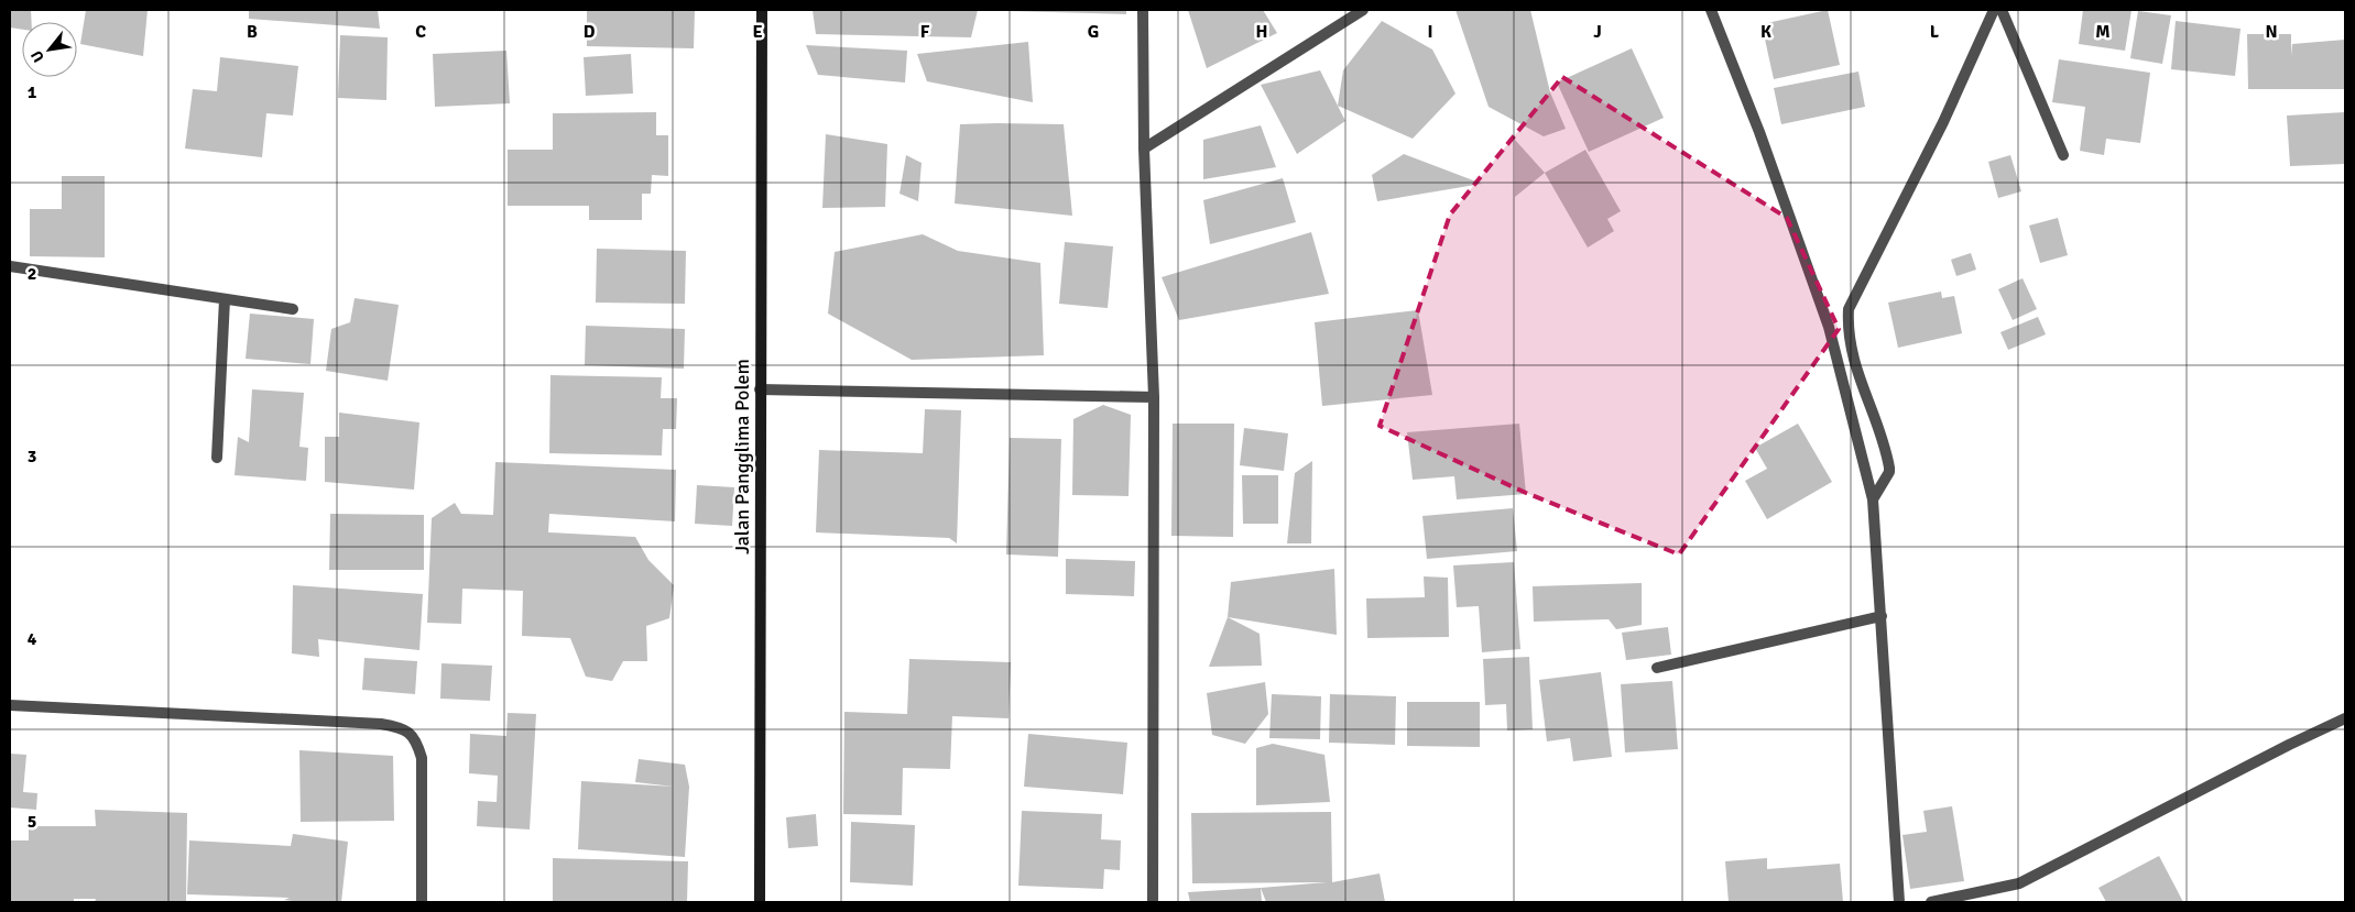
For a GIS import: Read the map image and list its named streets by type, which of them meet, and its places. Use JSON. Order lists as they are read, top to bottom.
{
  "streets": {
    "street": ["Jalan Pangglima Polem"]
  },
  "north": "bottom left",
  "grid": {
    "columns": [
      "B",
      "C",
      "D",
      "E",
      "F",
      "G",
      "H",
      "I",
      "J",
      "K",
      "L",
      "M",
      "N"
    ],
    "rows": [
      "1",
      "2",
      "3",
      "4",
      "5"
    ]
  }
}
